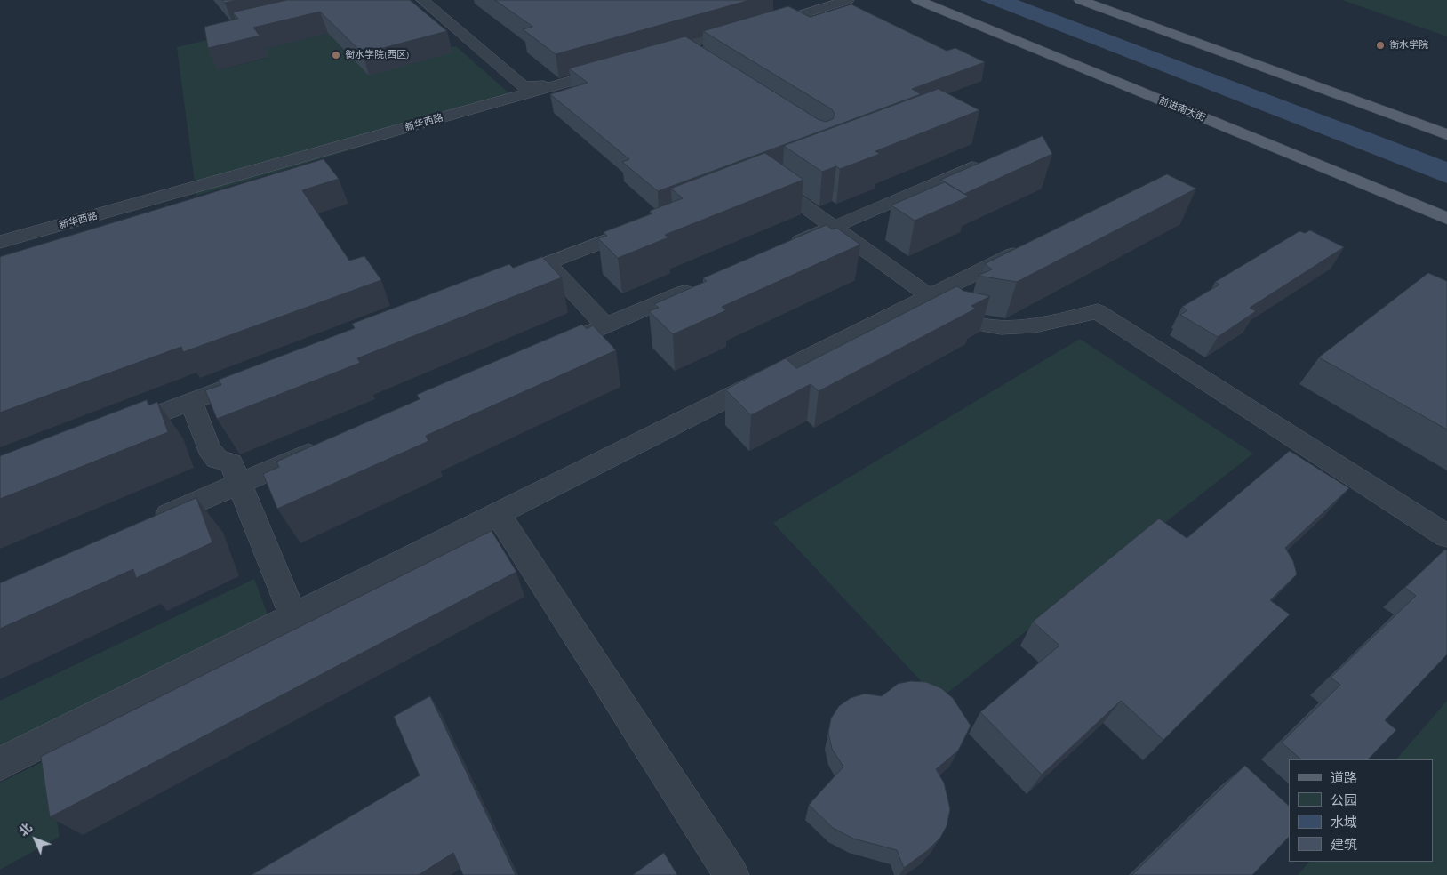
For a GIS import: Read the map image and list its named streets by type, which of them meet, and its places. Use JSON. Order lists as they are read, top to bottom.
{
  "streets": {
    "main road": ["前进南大街"],
    "street": ["新华西路"]
  },
  "places": ["衡水学院", "衡水学院(西区)"],
  "legend": [
    "道路",
    "公园",
    "水域",
    "建筑"
  ],
  "north": "top left"
}
